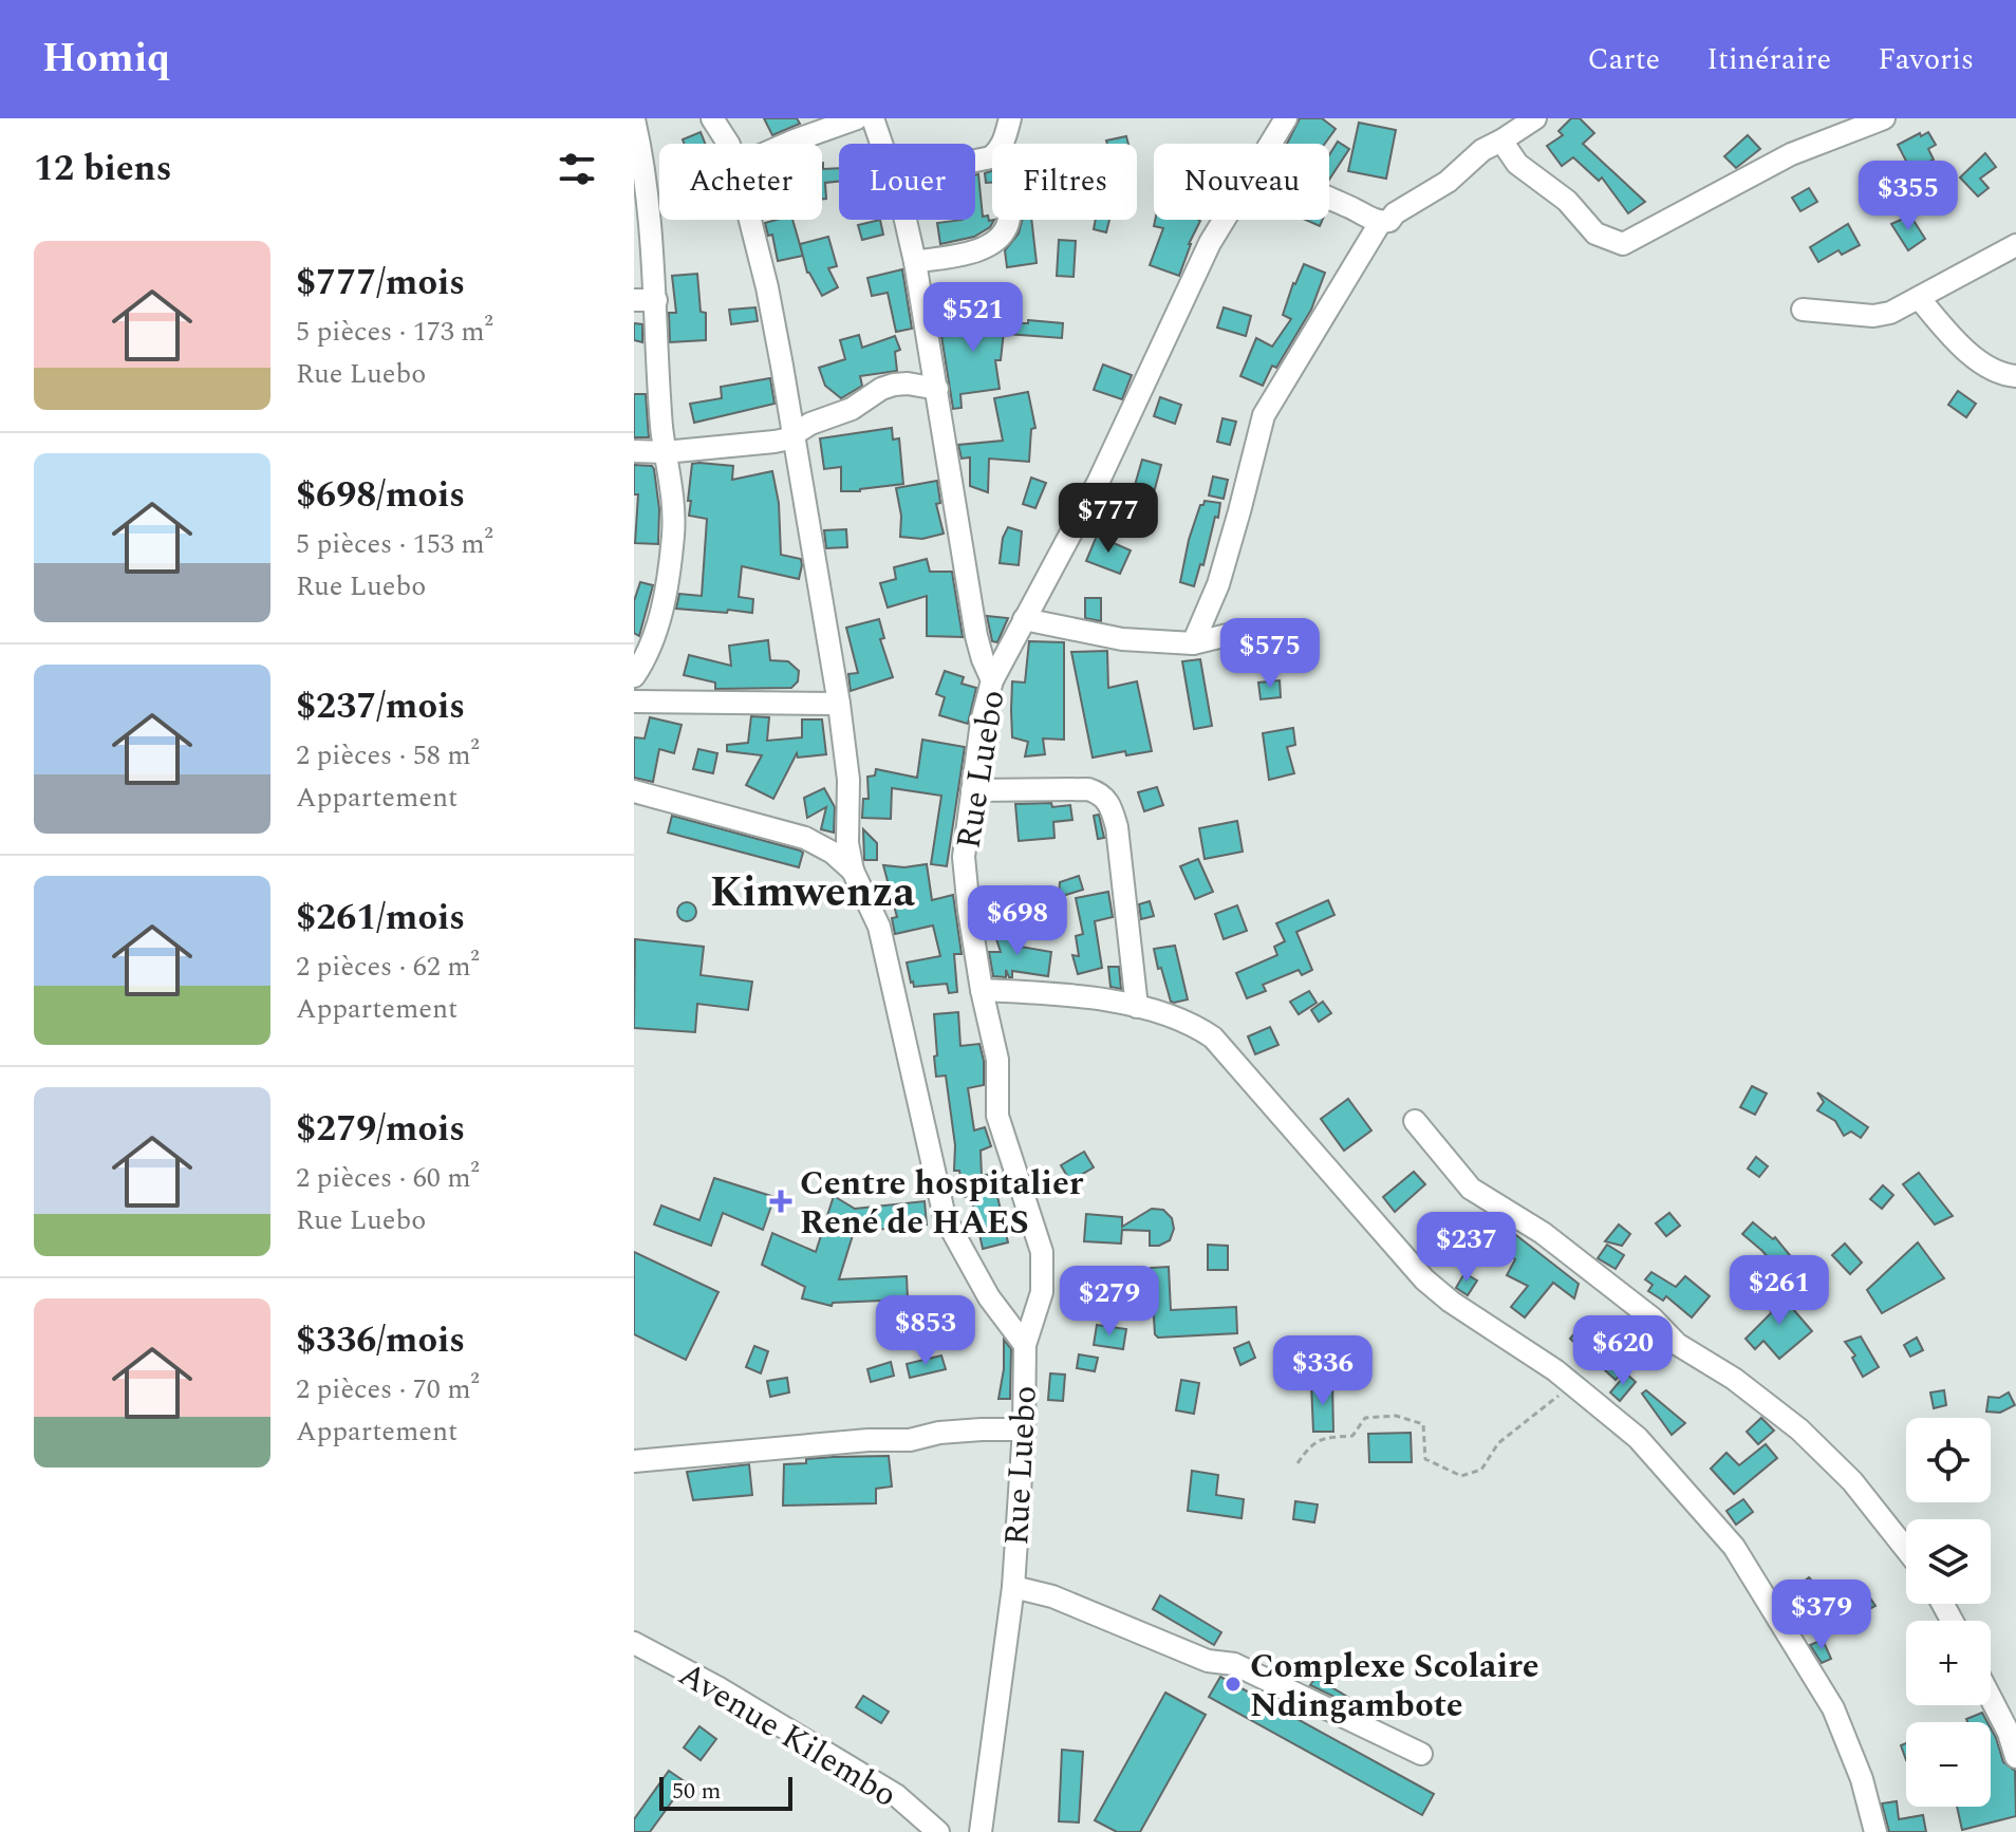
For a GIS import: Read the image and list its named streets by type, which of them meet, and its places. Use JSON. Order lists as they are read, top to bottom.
{
  "streets": {
    "street": ["Rue Luebo", "Avenue Kilembo"]
  },
  "districts": ["Kimwenza"],
  "places": {
    "health": ["Centre hospitalier René de HAES"],
    "other": ["Complexe Scolaire Ndingambote"]
  },
  "scale_bar": "50 m",
  "page": {
    "header": "Homiq",
    "nav": ["Carte", "Itinéraire", "Favoris"],
    "heading": "12 biens",
    "chip": [
      "Acheter",
      "Louer",
      "Filtres",
      "Nouveau"
    ],
    "price": [
      "$355",
      "$521",
      "$777",
      "$575",
      "$698",
      "$237",
      "$261",
      "$279",
      "$853",
      "$620",
      "$336",
      "$379"
    ],
    "list": [
      {
        "name": "$777/mois",
        "note": "5 pièces · 173 m² · Rue Luebo"
      },
      {
        "name": "$698/mois",
        "note": "5 pièces · 153 m² · Rue Luebo"
      },
      {
        "name": "$237/mois",
        "note": "2 pièces · 58 m² · Appartement"
      },
      {
        "name": "$261/mois",
        "note": "2 pièces · 62 m² · Appartement"
      },
      {
        "name": "$279/mois",
        "note": "2 pièces · 60 m² · Rue Luebo"
      },
      {
        "name": "$336/mois",
        "note": "2 pièces · 70 m² · Appartement"
      }
    ],
    "map_buttons": ["+", "−"],
    "scale": "50 m"
  }
}
